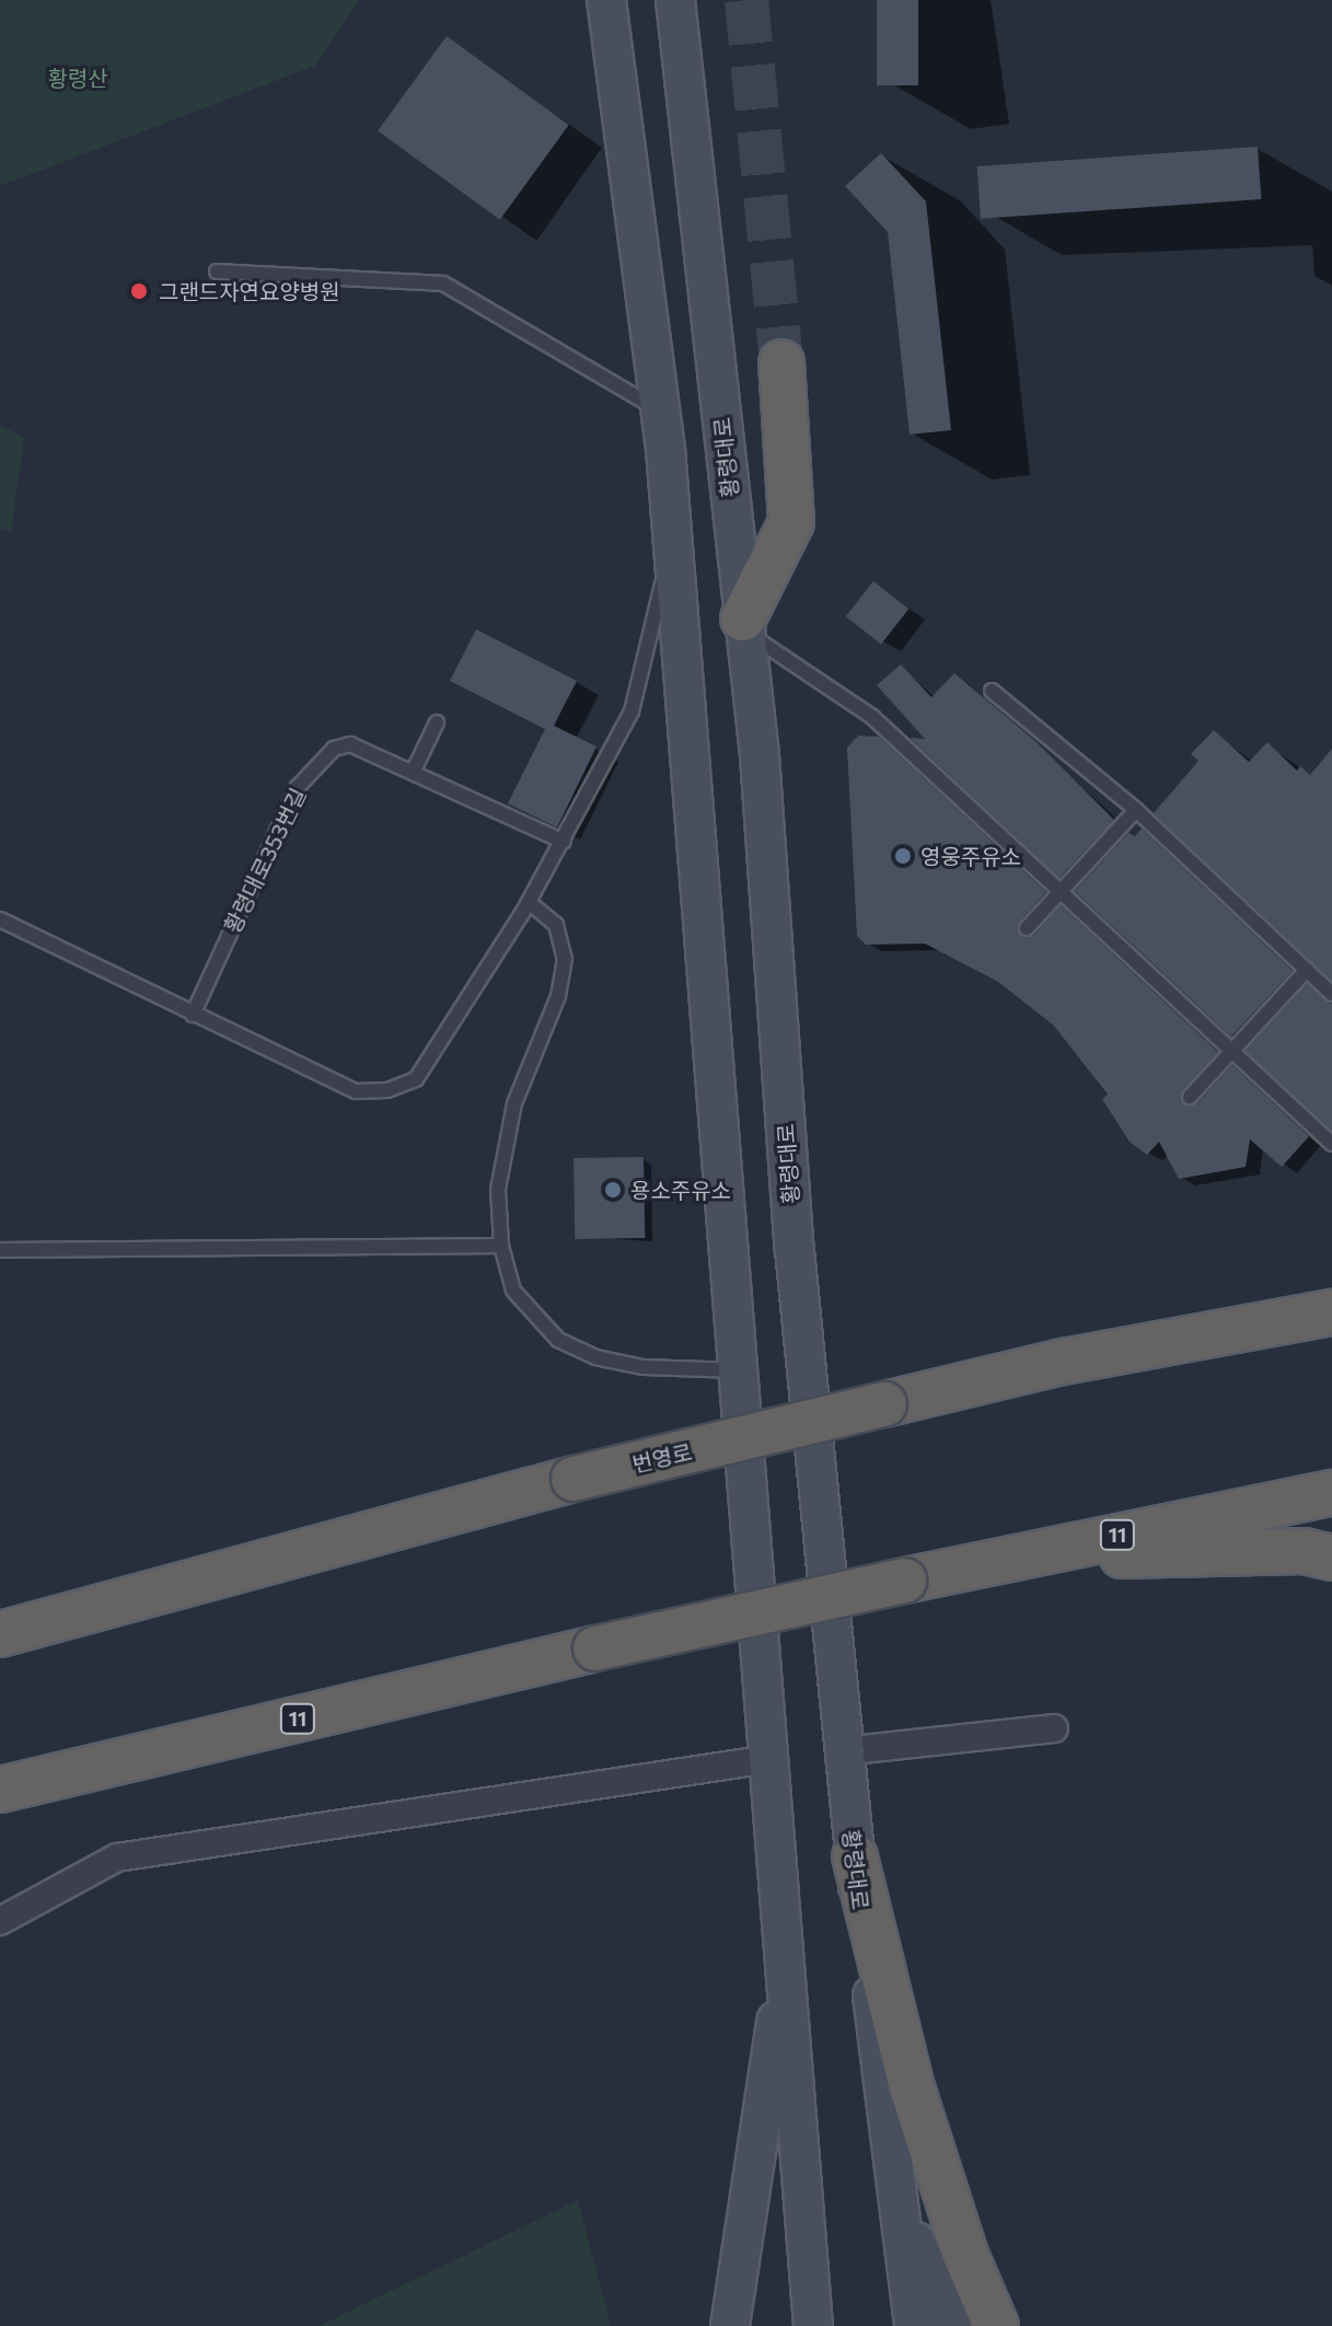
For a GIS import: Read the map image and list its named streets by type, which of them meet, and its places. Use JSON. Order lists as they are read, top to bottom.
{
  "streets": {
    "highway": ["번영로", "11"],
    "main road": ["황령대로"],
    "lane": ["황령대로353번길"]
  },
  "parks": ["황령산"],
  "places": ["그랜드자연요양병원", "영웅주유소", "용소주유소"]
}
